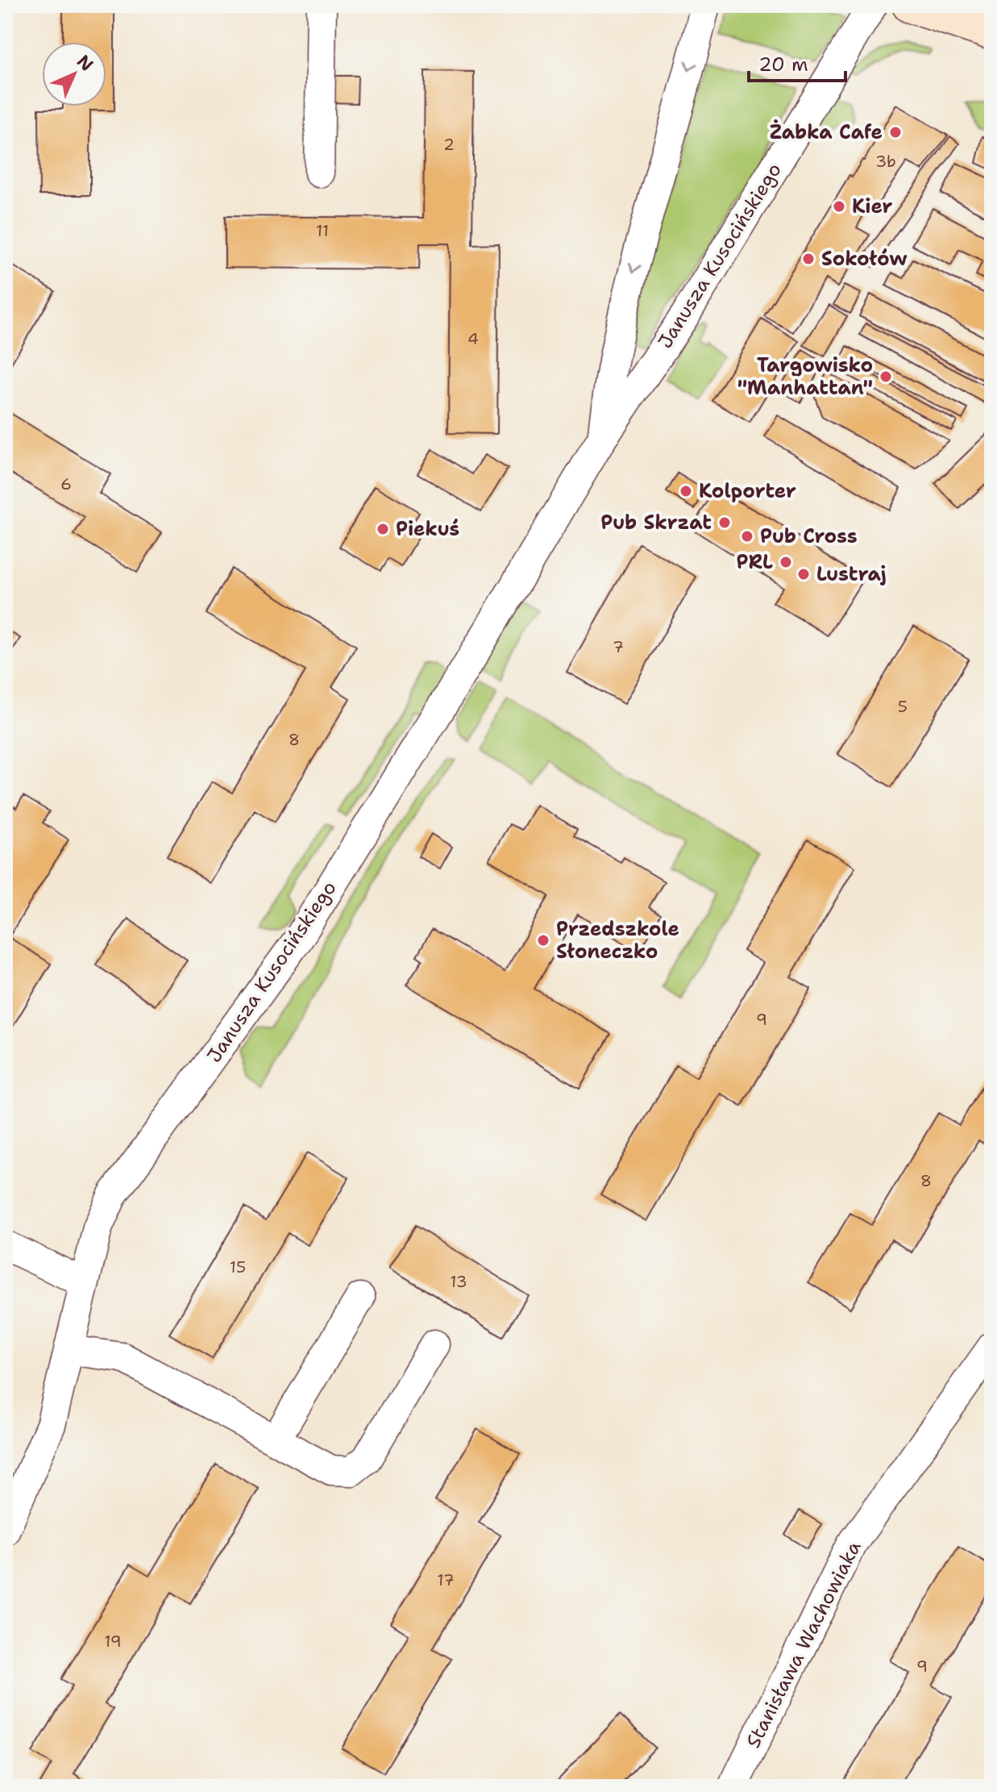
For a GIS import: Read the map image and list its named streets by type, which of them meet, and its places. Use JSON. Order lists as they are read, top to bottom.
{
  "streets": {
    "street": ["Janusza Kusocińskiego", "Stanisława Wachowiaka"]
  },
  "places": [
    "Żabka Cafe",
    "Kier",
    "Sokołów",
    "Targowisko \"Manhattan\"",
    "Kolporter",
    "Pub Skrzat",
    "Piekuś",
    "Pub Cross",
    "PRL",
    "Lustraj",
    "Przedszkole Słoneczko"
  ],
  "house_numbers": [
    "2",
    "3b",
    "11",
    "4",
    "6",
    "7",
    "5",
    "8",
    "9",
    "8",
    "15",
    "13",
    "17",
    "19",
    "9"
  ],
  "scale_bar": "20 m",
  "north": "top right"
}
